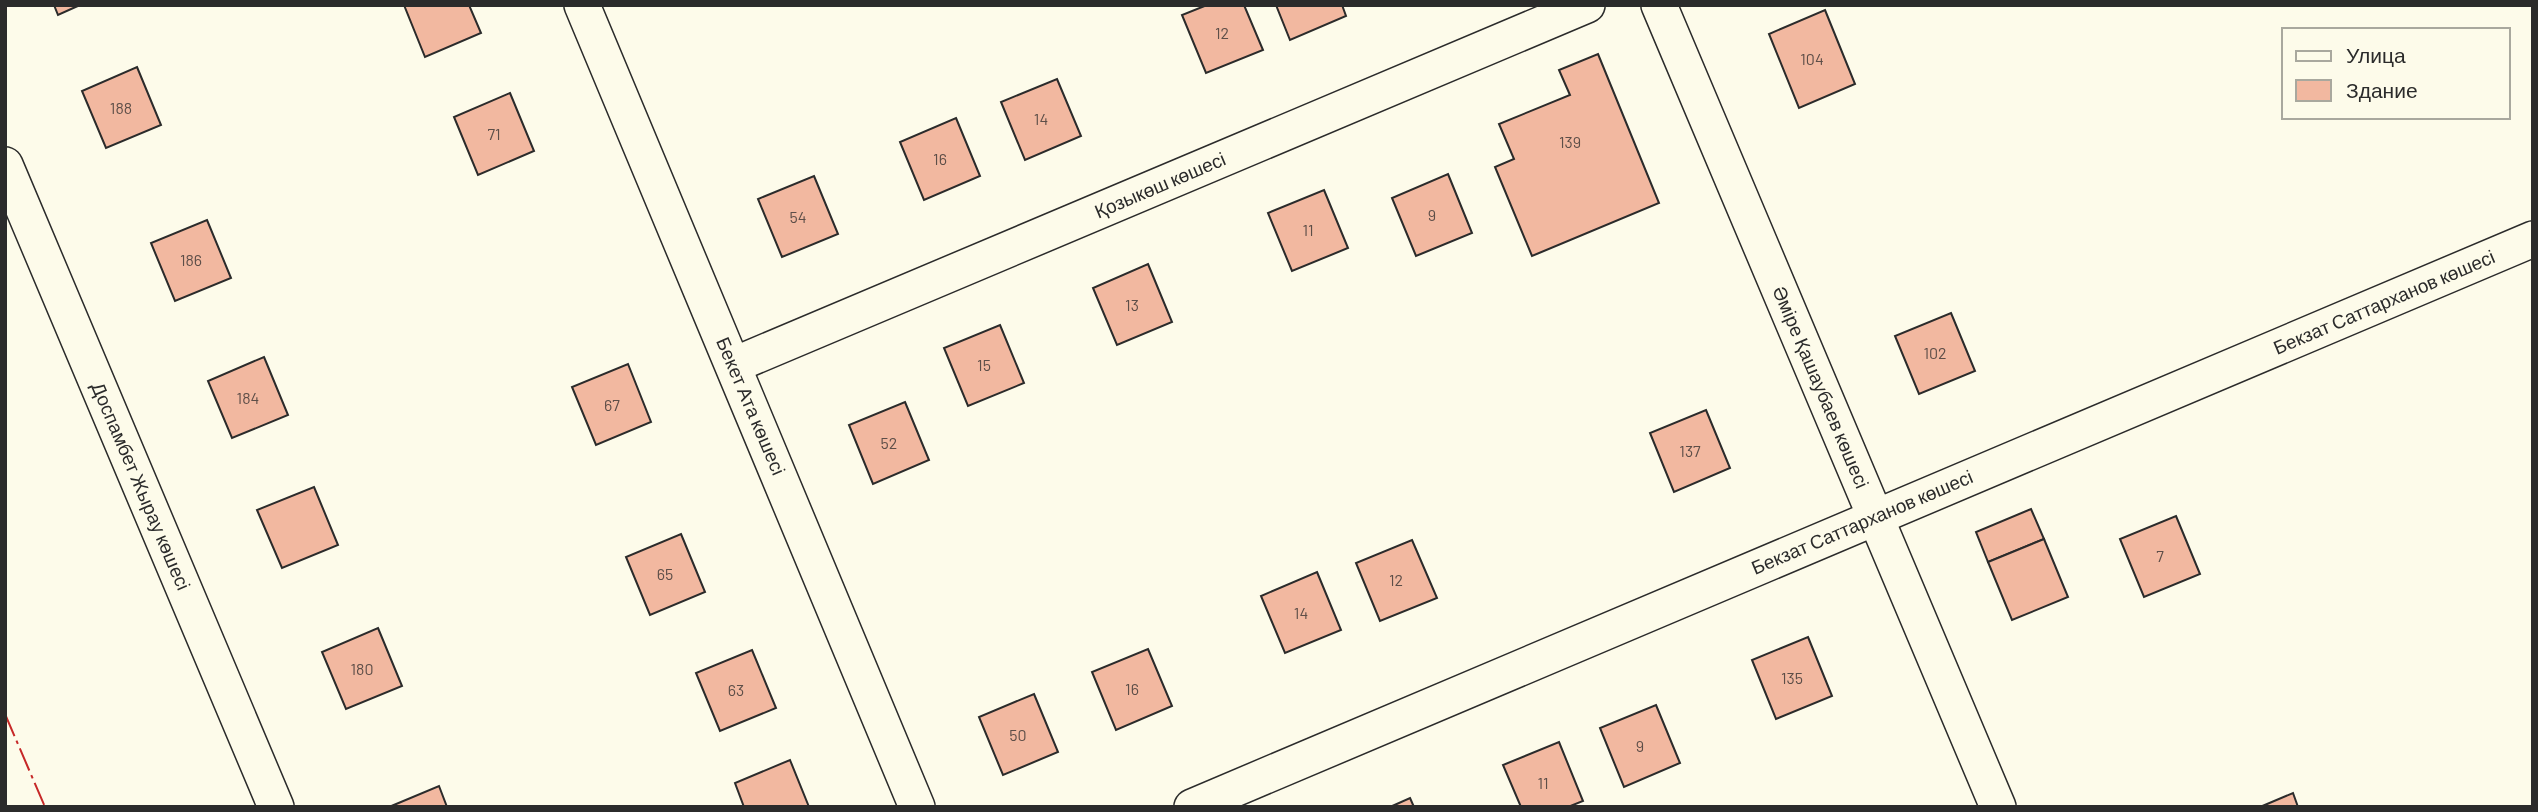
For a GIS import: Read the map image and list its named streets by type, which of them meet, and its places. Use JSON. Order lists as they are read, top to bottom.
{
  "streets": {
    "street": [
      "Қозыкөш көшесі",
      "Бекзат Саттарханов көшесі",
      "Әміре Қашаубаев көшесі",
      "Бекет Ата көшесі",
      "Доспамбет Жырау көшесі"
    ]
  },
  "crossings": [
    ["Қозыкөш көшесі", "Бекет Ата көшесі"],
    ["Бекзат Саттарханов көшесі", "Әміре Қашаубаев көшесі"]
  ],
  "house_numbers": [
    "12",
    "104",
    "188",
    "14",
    "71",
    "139",
    "16",
    "9",
    "54",
    "11",
    "186",
    "13",
    "102",
    "15",
    "184",
    "67",
    "52",
    "137",
    "7",
    "65",
    "12",
    "14",
    "180",
    "135",
    "16",
    "63",
    "50",
    "9",
    "11"
  ],
  "legend": ["Улица", "Здание"]
}
